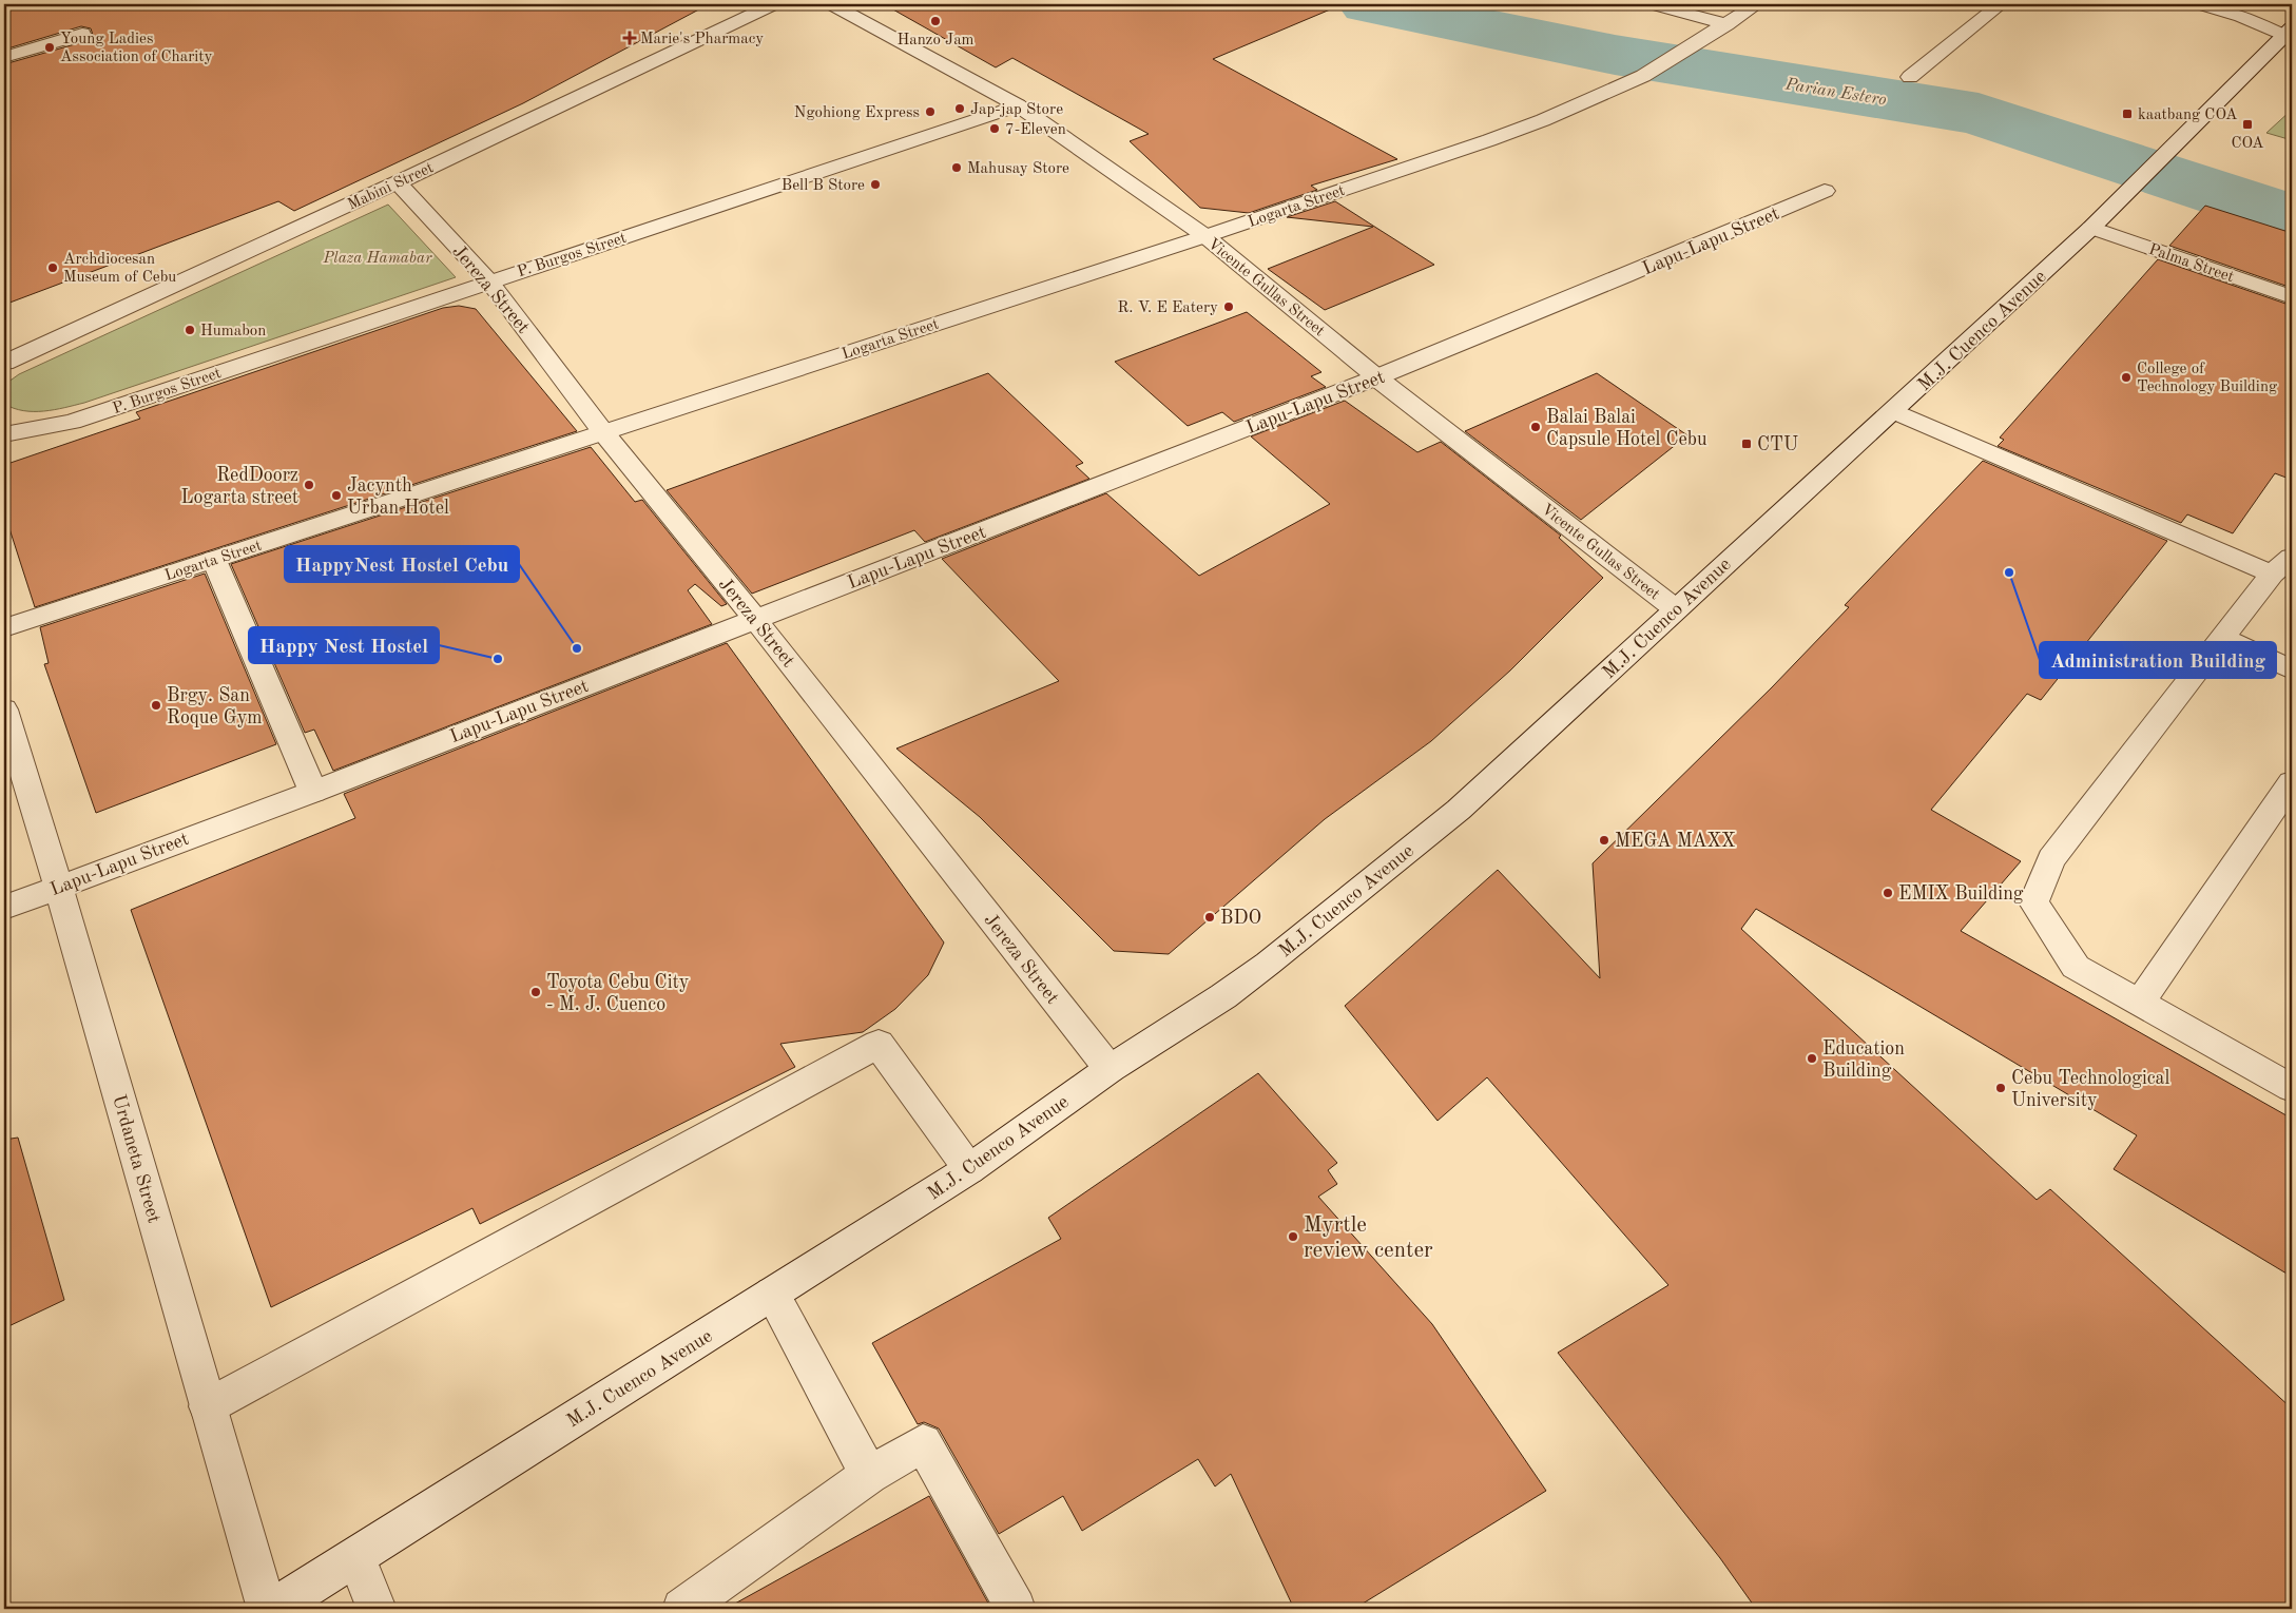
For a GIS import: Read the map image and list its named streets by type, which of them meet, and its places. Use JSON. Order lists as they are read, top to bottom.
{
  "streets": {
    "street": [
      "Mabini Street",
      "Logarta Street",
      "Lapu-Lapu Street",
      "P. Burgos Street",
      "Palma Street",
      "Vicente Gullas Street",
      "Jereza Street",
      "M.J. Cuenco Avenue",
      "Urdaneta Street"
    ]
  },
  "crossings": [
    ["Mabini Street", "Jereza Street"],
    ["Logarta Street", "Vicente Gullas Street"],
    ["Logarta Street", "Jereza Street"],
    ["Lapu-Lapu Street", "Vicente Gullas Street"],
    ["Lapu-Lapu Street", "Jereza Street"],
    ["Lapu-Lapu Street", "Urdaneta Street"],
    ["P. Burgos Street", "Vicente Gullas Street"],
    ["P. Burgos Street", "Jereza Street"],
    ["Palma Street", "M.J. Cuenco Avenue"],
    ["Vicente Gullas Street", "M.J. Cuenco Avenue"],
    ["Jereza Street", "M.J. Cuenco Avenue"]
  ],
  "water": ["Parian Estero"],
  "parks": ["Plaza Hamabar"],
  "places": {
    "other": [
      "Hanzo Jam",
      "Young Ladies Association of Charity",
      "Jap-jap Store",
      "Ngohiong Express",
      "7-Eleven",
      "Mahusay Store",
      "Bell B Store",
      "Archdiocesan Museum of Cebu",
      "R. V. E Eatery",
      "Humabon",
      "College of Technology Building",
      "Balai Balai Capsule Hotel Cebu",
      "RedDoorz Logarta street",
      "Jacynth Urban Hotel",
      "Administration Building",
      "HappyNest Hostel Cebu",
      "Happy Nest Hostel",
      "Brgy. San Roque Gym",
      "MEGA MAXX",
      "EMIX Building",
      "BDO",
      "Toyota Cebu City - M. J. Cuenco",
      "Education Building",
      "Cebu Technological University",
      "Myrtle review center"
    ],
    "health": ["Marie's Pharmacy"],
    "transit": ["kaatbang COA", "COA", "CTU"]
  }
}
